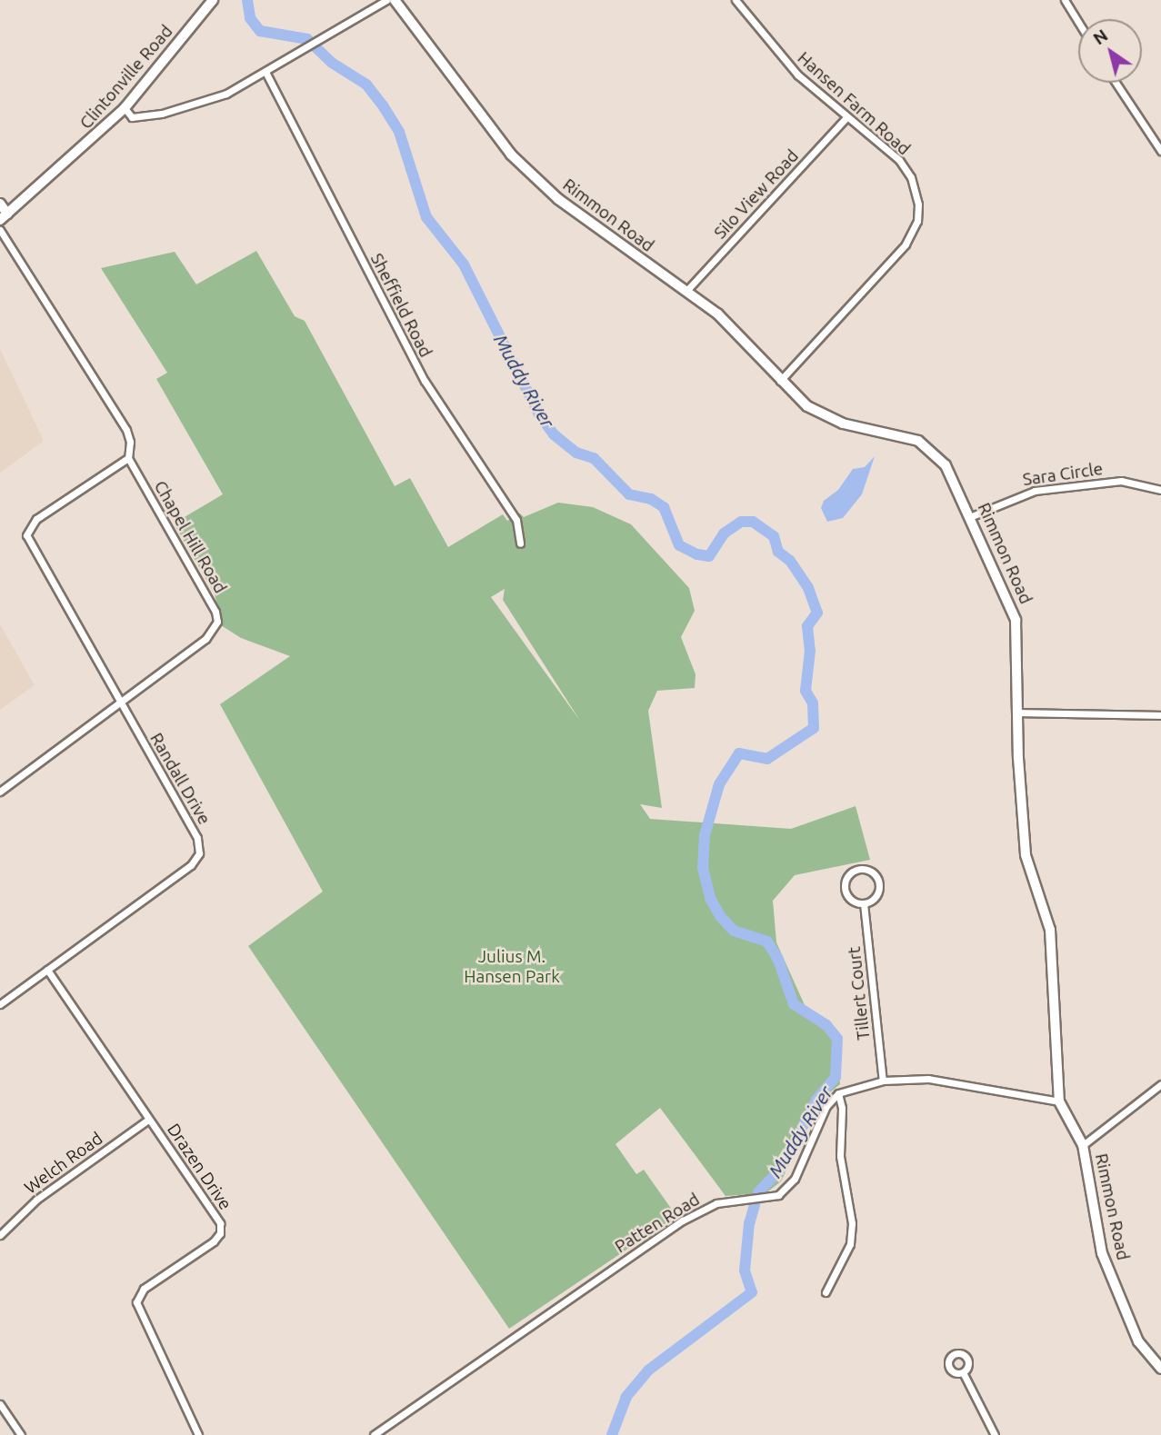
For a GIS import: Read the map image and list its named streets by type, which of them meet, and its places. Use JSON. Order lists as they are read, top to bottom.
{
  "streets": {
    "street": [
      "Clintonville Road",
      "Hansen Farm Road",
      "Silo View Road",
      "Rimmon Road",
      "Sheffield Road",
      "Sara Circle",
      "Chapel Hill Road",
      "Randall Drive",
      "Tillert Court",
      "Welch Road",
      "Drazen Drive",
      "Patten Road"
    ]
  },
  "crossings": [
    ["Hansen Farm Road", "Silo View Road"],
    ["Hansen Farm Road", "Rimmon Road"],
    ["Silo View Road", "Rimmon Road"],
    ["Rimmon Road", "Sara Circle"],
    ["Chapel Hill Road", "Randall Drive"],
    ["Randall Drive", "Drazen Drive"],
    ["Welch Road", "Drazen Drive"]
  ],
  "water": ["Muddy River"],
  "parks": ["Julius M. Hansen Park"],
  "north": "top left"
}
